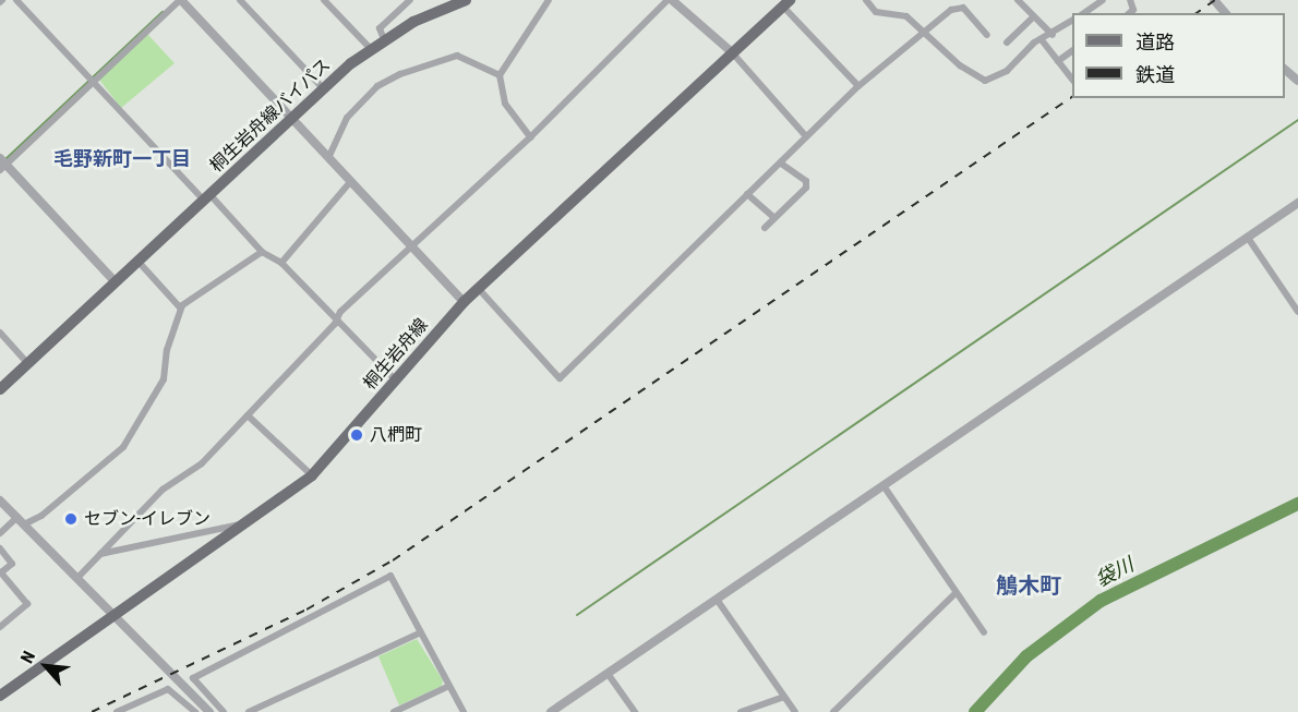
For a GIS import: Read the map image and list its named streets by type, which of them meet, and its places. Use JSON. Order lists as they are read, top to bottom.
{
  "streets": {
    "main road": ["桐生岩舟線バイパス", "桐生岩舟線"]
  },
  "districts": ["毛野新町一丁目", "鵤木町"],
  "water": ["袋川"],
  "places": ["八椚町", "セブン-イレブン"],
  "legend": ["道路", "鉄道"],
  "north": "top left"
}
